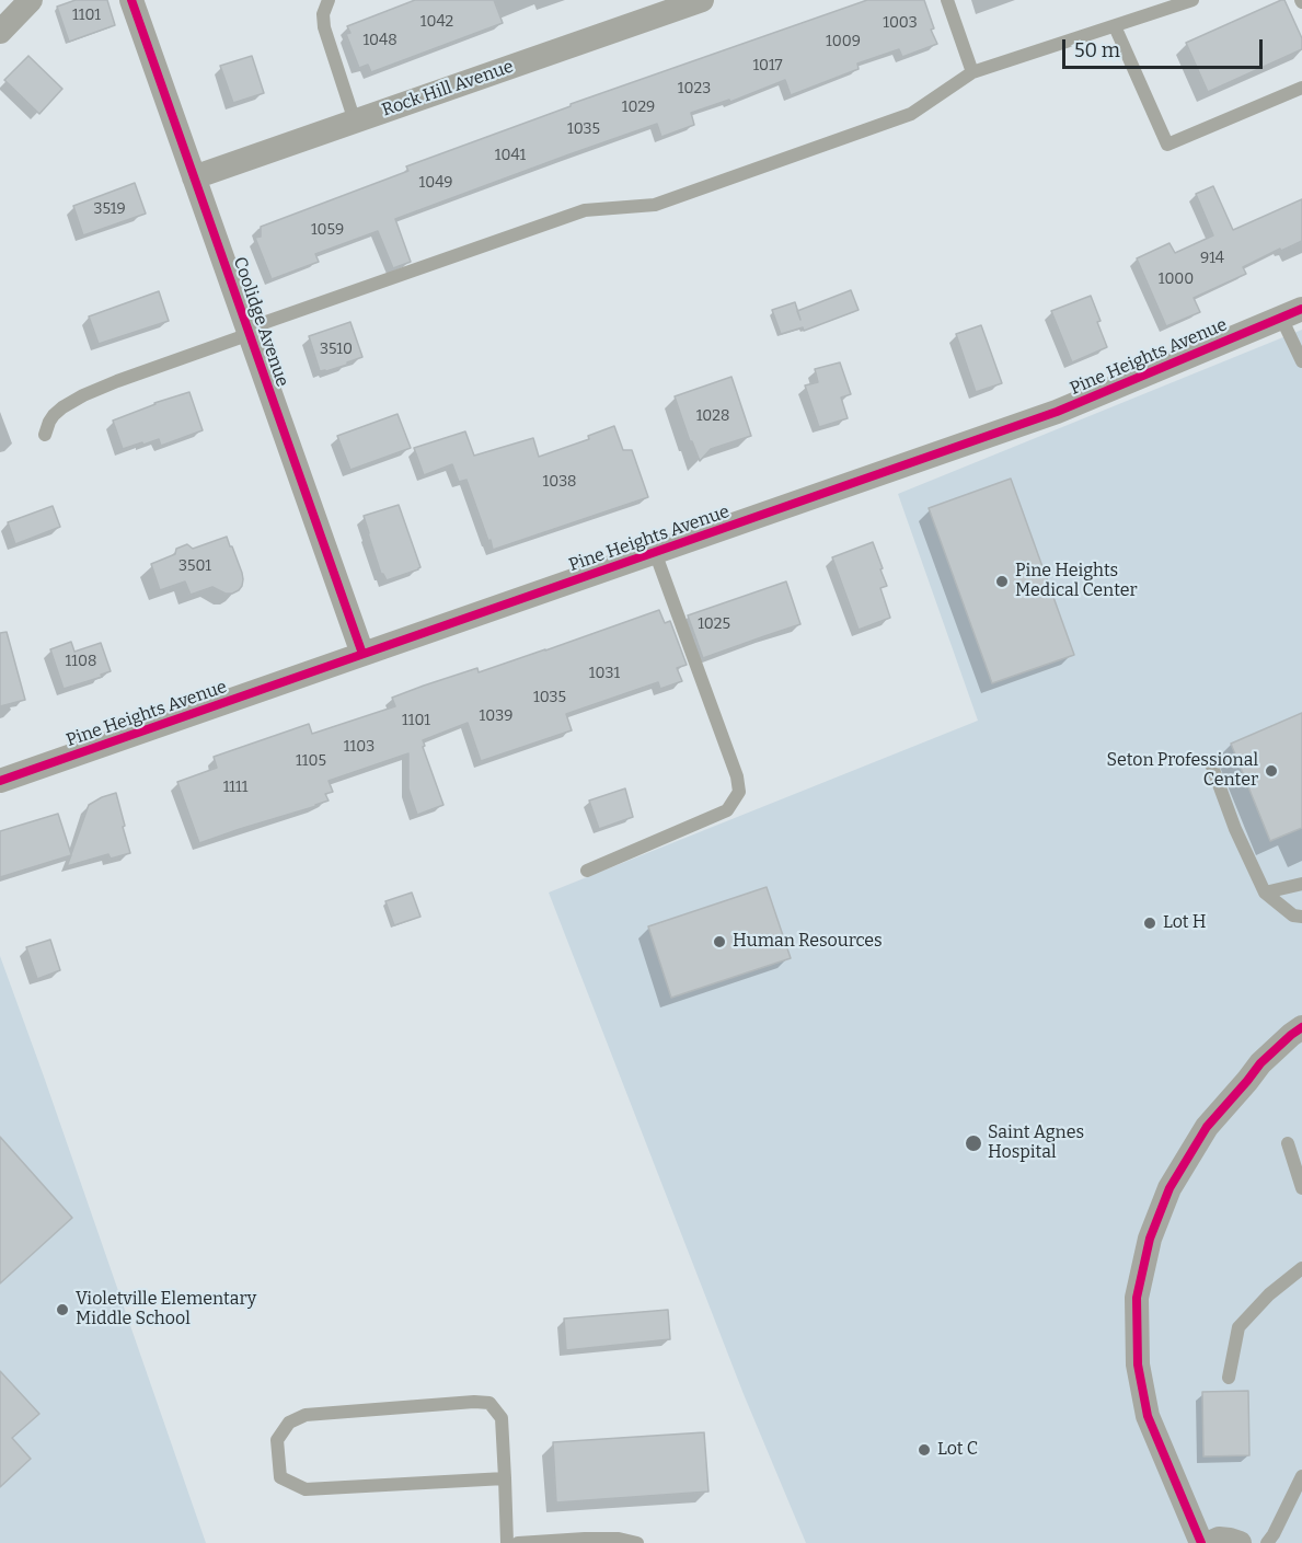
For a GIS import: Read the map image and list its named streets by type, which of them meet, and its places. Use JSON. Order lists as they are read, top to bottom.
{
  "streets": {
    "street": ["Rock Hill Avenue", "Coolidge Avenue", "Pine Heights Avenue"]
  },
  "crossings": [
    ["Rock Hill Avenue", "Coolidge Avenue"],
    ["Coolidge Avenue", "Pine Heights Avenue"]
  ],
  "places": [
    "Pine Heights Medical Center",
    "Seton Professional Center",
    "Lot H",
    "Human Resources",
    "Saint Agnes Hospital",
    "Violetville Elementary Middle School",
    "Lot C"
  ],
  "house_numbers": [
    "1101",
    "1042",
    "1003",
    "1048",
    "1009",
    "1017",
    "1023",
    "1029",
    "1035",
    "1041",
    "1049",
    "3519",
    "1059",
    "914",
    "1000",
    "3510",
    "1028",
    "1038",
    "3501",
    "1025",
    "1108",
    "1031",
    "1035",
    "1039",
    "1101",
    "1103",
    "1105",
    "1111"
  ],
  "scale_bar": "50 m"
}
